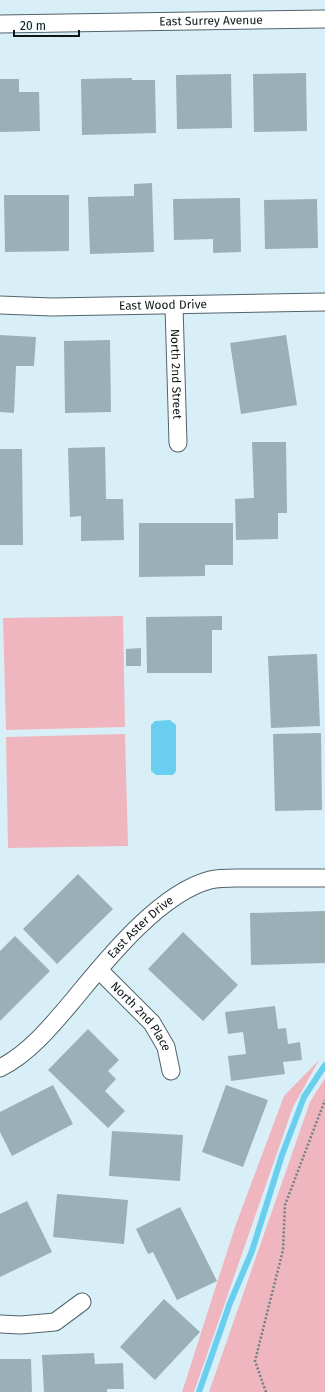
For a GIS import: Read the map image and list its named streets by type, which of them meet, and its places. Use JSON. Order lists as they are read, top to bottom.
{
  "streets": {
    "street": [
      "East Surrey Avenue",
      "East Wood Drive",
      "North 2nd Street",
      "East Aster Drive",
      "North 2nd Place"
    ]
  },
  "crossings": [
    ["East Wood Drive", "North 2nd Street"],
    ["East Aster Drive", "North 2nd Place"]
  ],
  "scale_bar": "20 m"
}
